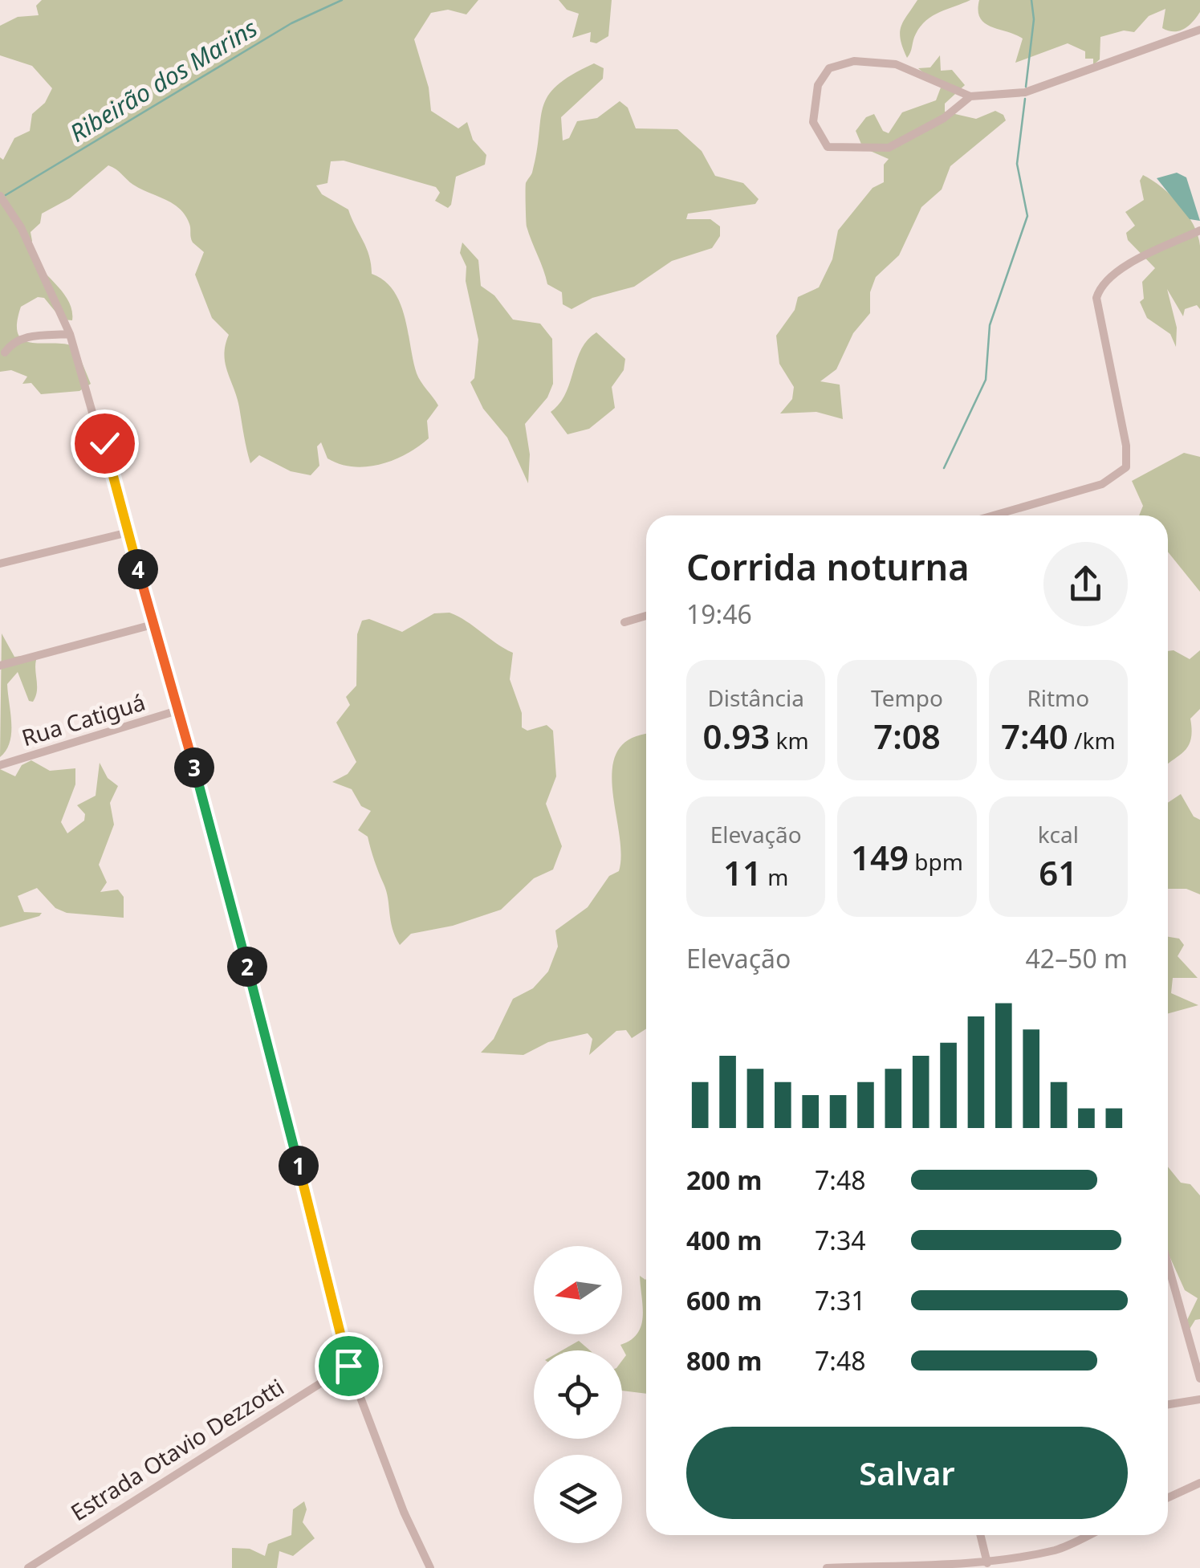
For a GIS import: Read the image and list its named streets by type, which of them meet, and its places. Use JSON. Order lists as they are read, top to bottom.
{
  "streets": {
    "street": ["Rua Catiguá", "Estrada Otavio Dezzotti"]
  },
  "water": ["Ribeirão dos Marins"],
  "north": "left",
  "page": {
    "heading": ["Corrida noturna", "19:46"],
    "pins": [
      "4",
      "3",
      "2",
      "1"
    ],
    "stats": [
      ["Distância", "0.93 km"],
      ["Tempo", "7:08"],
      ["Ritmo", "7:40 /km"],
      ["Elevação", "11 m"],
      ["149 bpm"],
      ["kcal", "61"]
    ],
    "chart": ["Elevação", "42–50 m"],
    "list": [
      {
        "name": "200 m",
        "note": "7:48"
      },
      {
        "name": "400 m",
        "note": "7:34"
      },
      {
        "name": "600 m",
        "note": "7:31"
      },
      {
        "name": "800 m",
        "note": "7:48"
      }
    ],
    "buttons": "Salvar"
  }
}
